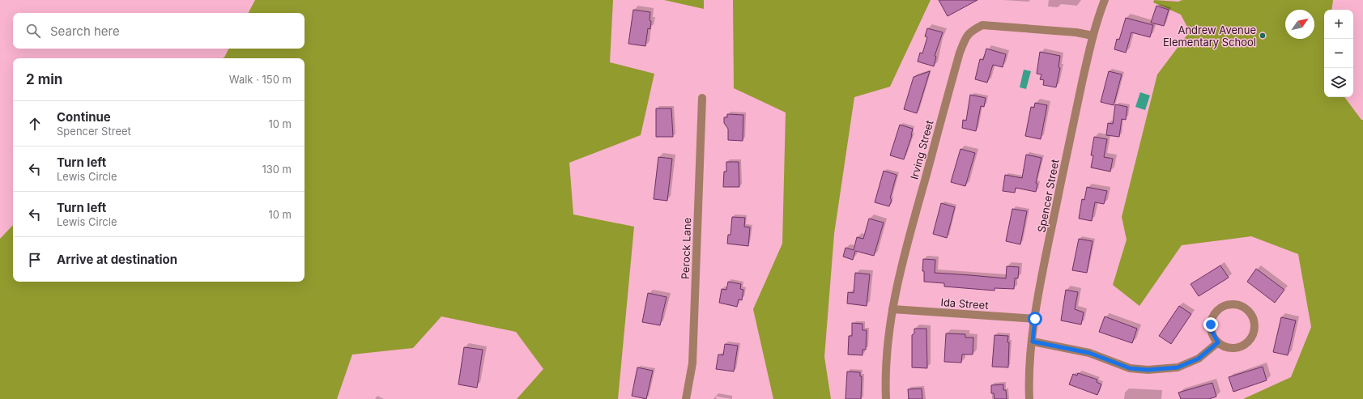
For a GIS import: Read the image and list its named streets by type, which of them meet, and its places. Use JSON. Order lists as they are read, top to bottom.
{
  "streets": {
    "street": [
      "Irving Street",
      "Spencer Street",
      "Perock Lane",
      "Ida Street"
    ]
  },
  "crossings": [
    ["Irving Street", "Spencer Street"],
    ["Irving Street", "Ida Street"],
    ["Spencer Street", "Ida Street"]
  ],
  "places": ["Andrew Avenue Elementary School"],
  "north": "top right",
  "page": {
    "map_buttons": ["+", "−"],
    "search": "Search here",
    "heading": ["2 min", "Walk · 150 m"],
    "list": [
      ["Continue", "Spencer Street", "10 m"],
      ["Turn left", "Lewis Circle", "130 m"],
      ["Turn left", "Lewis Circle", "10 m"],
      "Arrive at destination"
    ]
  }
}
